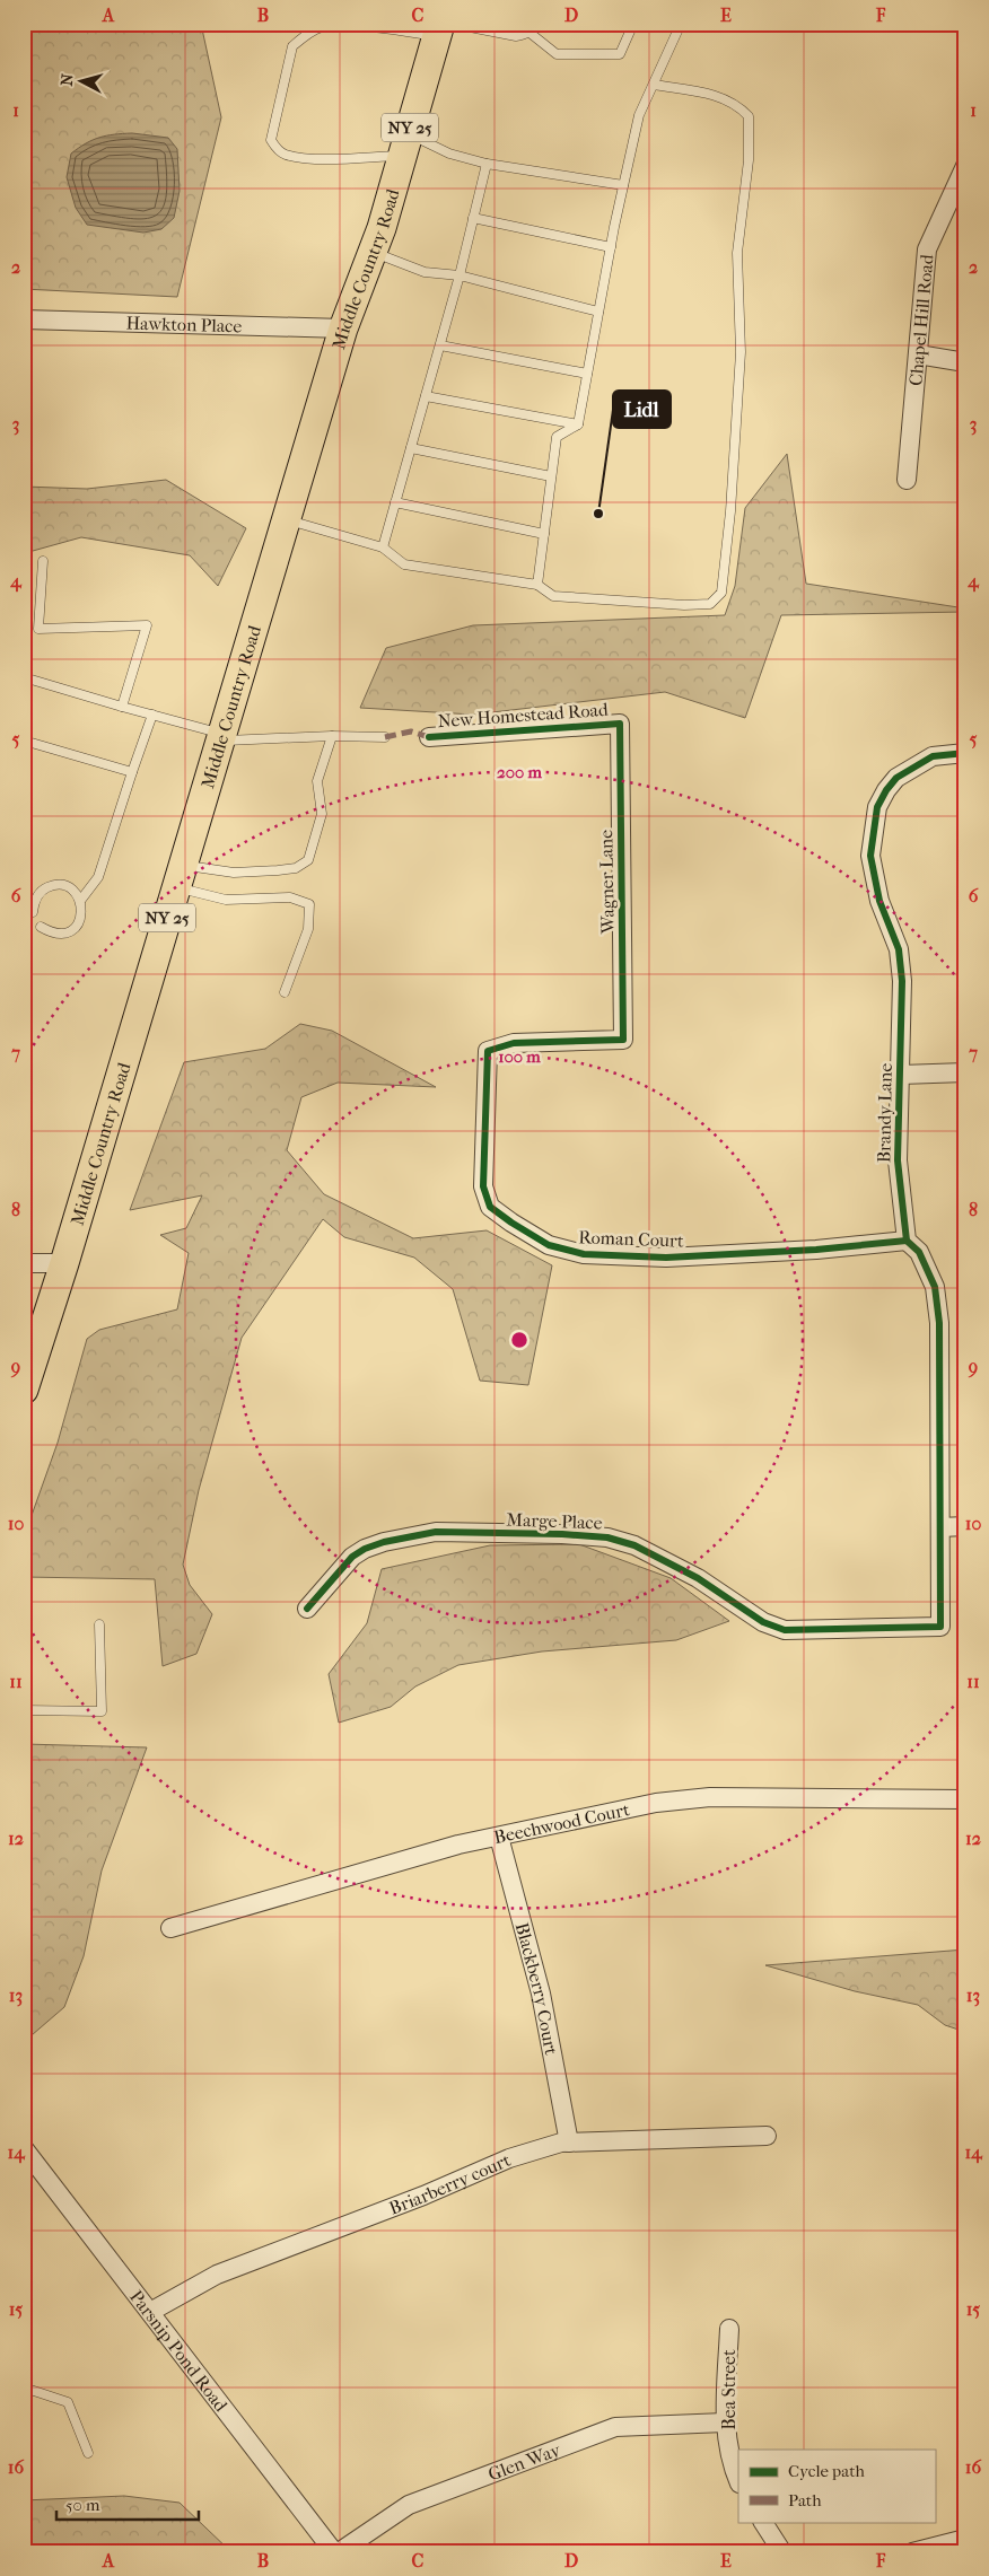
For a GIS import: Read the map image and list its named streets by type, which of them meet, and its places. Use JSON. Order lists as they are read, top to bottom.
{
  "streets": {
    "main road": ["NY 25", "Middle Country Road"],
    "street": [
      "Chapel Hill Road",
      "Hawkton Place",
      "New Homestead Road",
      "Wagner Lane",
      "Brandy Lane",
      "Roman Court",
      "Marge Place",
      "Beechwood Court",
      "Blackberry Court",
      "Briarberry court",
      "Parsnip Pond Road",
      "Bea Street",
      "Glen Way"
    ]
  },
  "crossings": [
    ["Middle Country Road", "Hawkton Place"],
    ["New Homestead Road", "Wagner Lane"],
    ["Wagner Lane", "Roman Court"],
    ["Brandy Lane", "Roman Court"],
    ["Beechwood Court", "Blackberry Court"],
    ["Blackberry Court", "Briarberry court"],
    ["Briarberry court", "Parsnip Pond Road"],
    ["Parsnip Pond Road", "Glen Way"],
    ["Bea Street", "Glen Way"]
  ],
  "places": ["Lidl"],
  "legend": ["Cycle path", "Path"],
  "scale_bar": "50 m",
  "north": "left",
  "grid": {
    "columns": [
      "A",
      "B",
      "C",
      "D",
      "E",
      "F"
    ],
    "rows": [
      "1",
      "2",
      "3",
      "4",
      "5",
      "6",
      "7",
      "8",
      "9",
      "10",
      "11",
      "12",
      "13",
      "14",
      "15",
      "16"
    ]
  },
  "rings": ["200 m", "100 m"]
}
